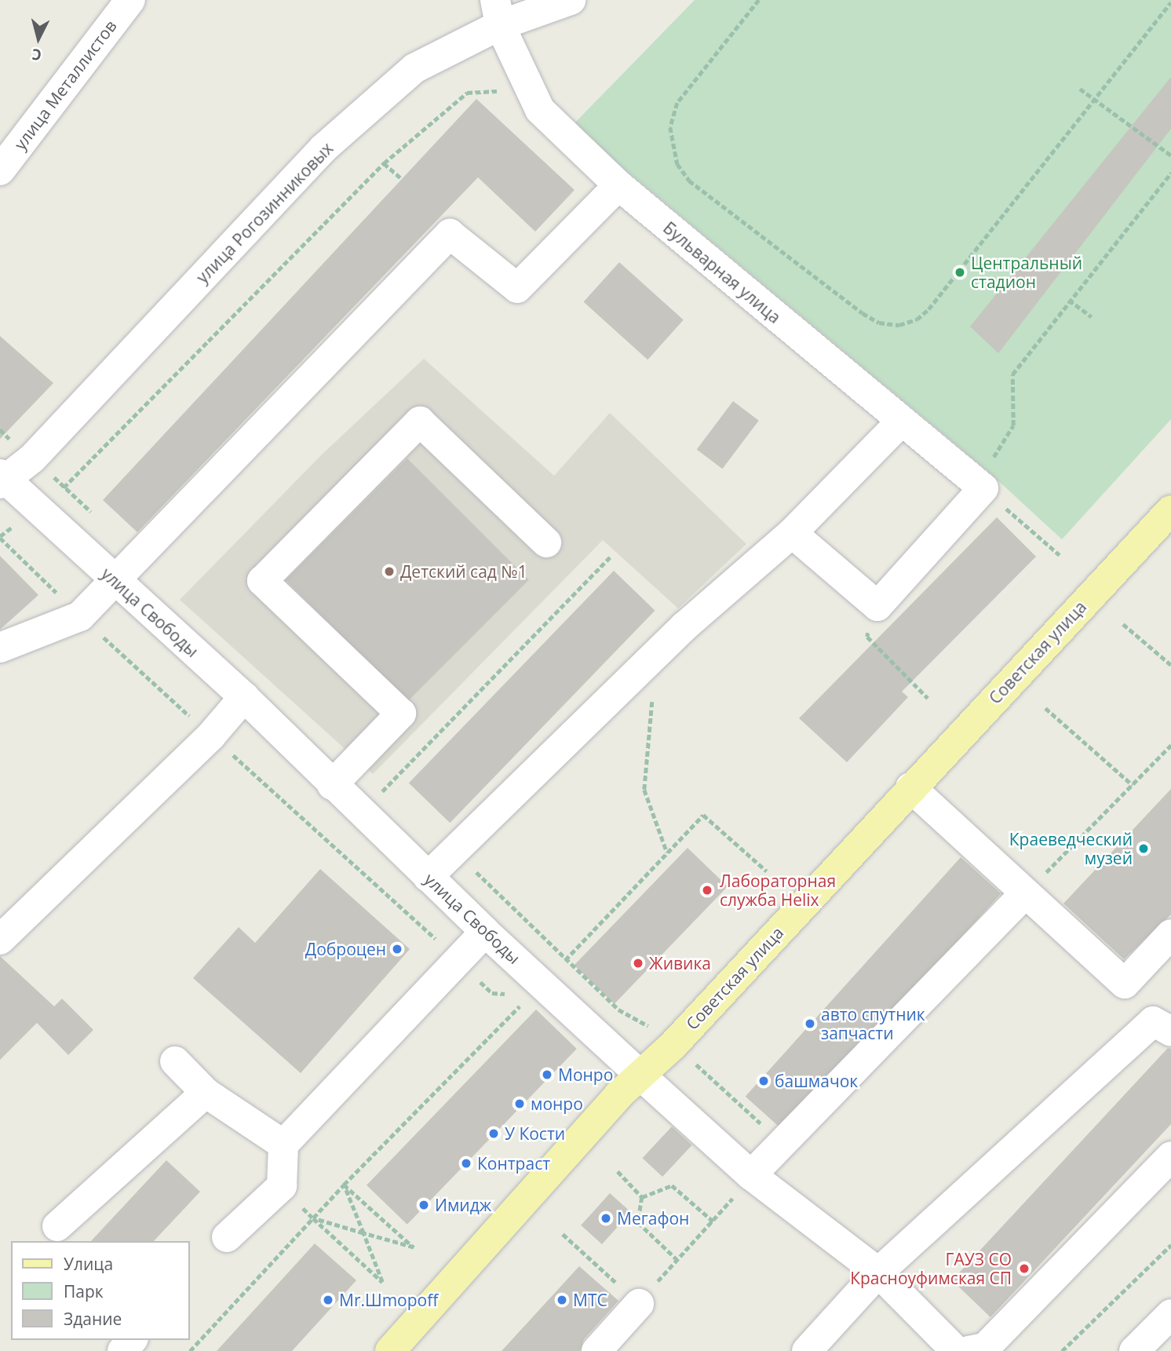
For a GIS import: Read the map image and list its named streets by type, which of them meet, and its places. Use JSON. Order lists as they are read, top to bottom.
{
  "streets": {
    "main road": ["Советская улица"],
    "street": [
      "улица Металлистов",
      "улица Рогозинниковых",
      "Бульварная улица",
      "улица Свободы"
    ]
  },
  "crossings": [
    ["улица Рогозинниковых", "Бульварная улица"],
    ["улица Рогозинниковых", "улица Свободы"],
    ["улица Свободы", "Советская улица"]
  ],
  "places": [
    "Центральный стадион",
    "Детский сад №1",
    "Краеведческий музей",
    "Лабораторная служба Helix",
    "Доброцен",
    "Живика",
    "авто спутник запчасти",
    "Монро",
    "башмачок",
    "монро",
    "У Кости",
    "Контраст",
    "Имидж",
    "Мегафон",
    "ГАУЗ СО Красноуфимская СП",
    "Mr.Шmopoff",
    "МТС"
  ],
  "legend": ["Улица", "Парк", "Здание"],
  "north": "bottom"
}
